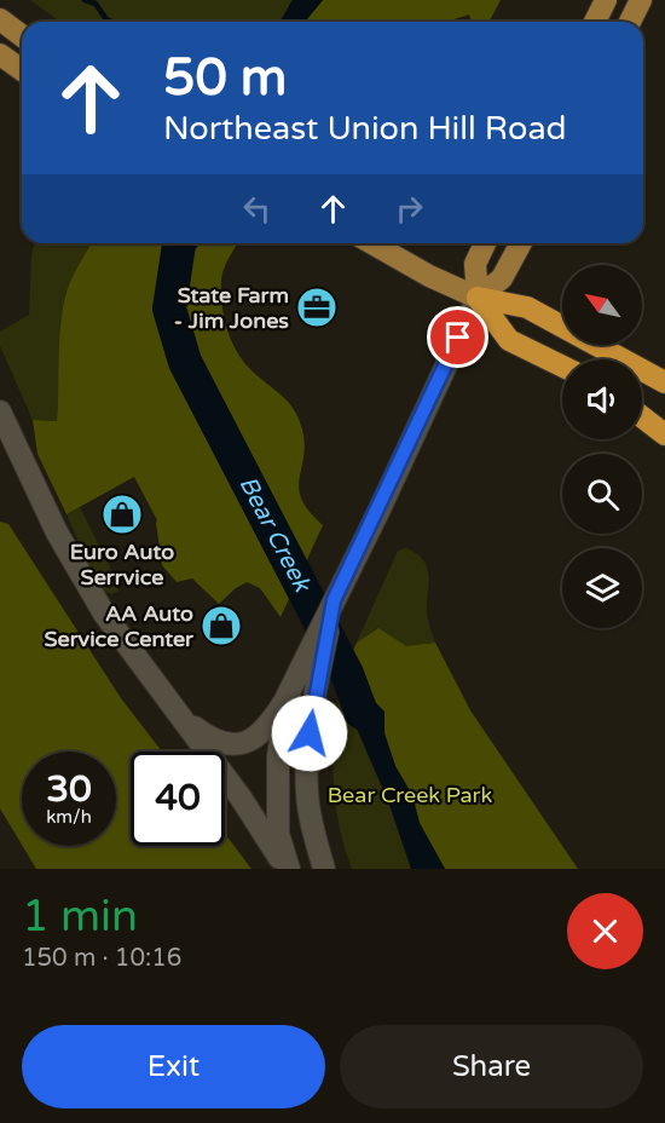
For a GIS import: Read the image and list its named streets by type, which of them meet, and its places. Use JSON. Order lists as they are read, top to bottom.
{
  "water": ["Bear Creek"],
  "parks": ["Bear Creek Park"],
  "places": {
    "office": ["State Farm - Jim Jones"],
    "shop": ["Euro Auto Serrvice", "AA Auto Service Center"]
  },
  "north": "top left",
  "page": {
    "turn": ["50 m", "Northeast Union Hill Road"],
    "speed": "30 km/h",
    "limit": "40",
    "heading": ["1 min", "150 m · 10:16"],
    "buttons": ["Exit", "Share"]
  }
}
